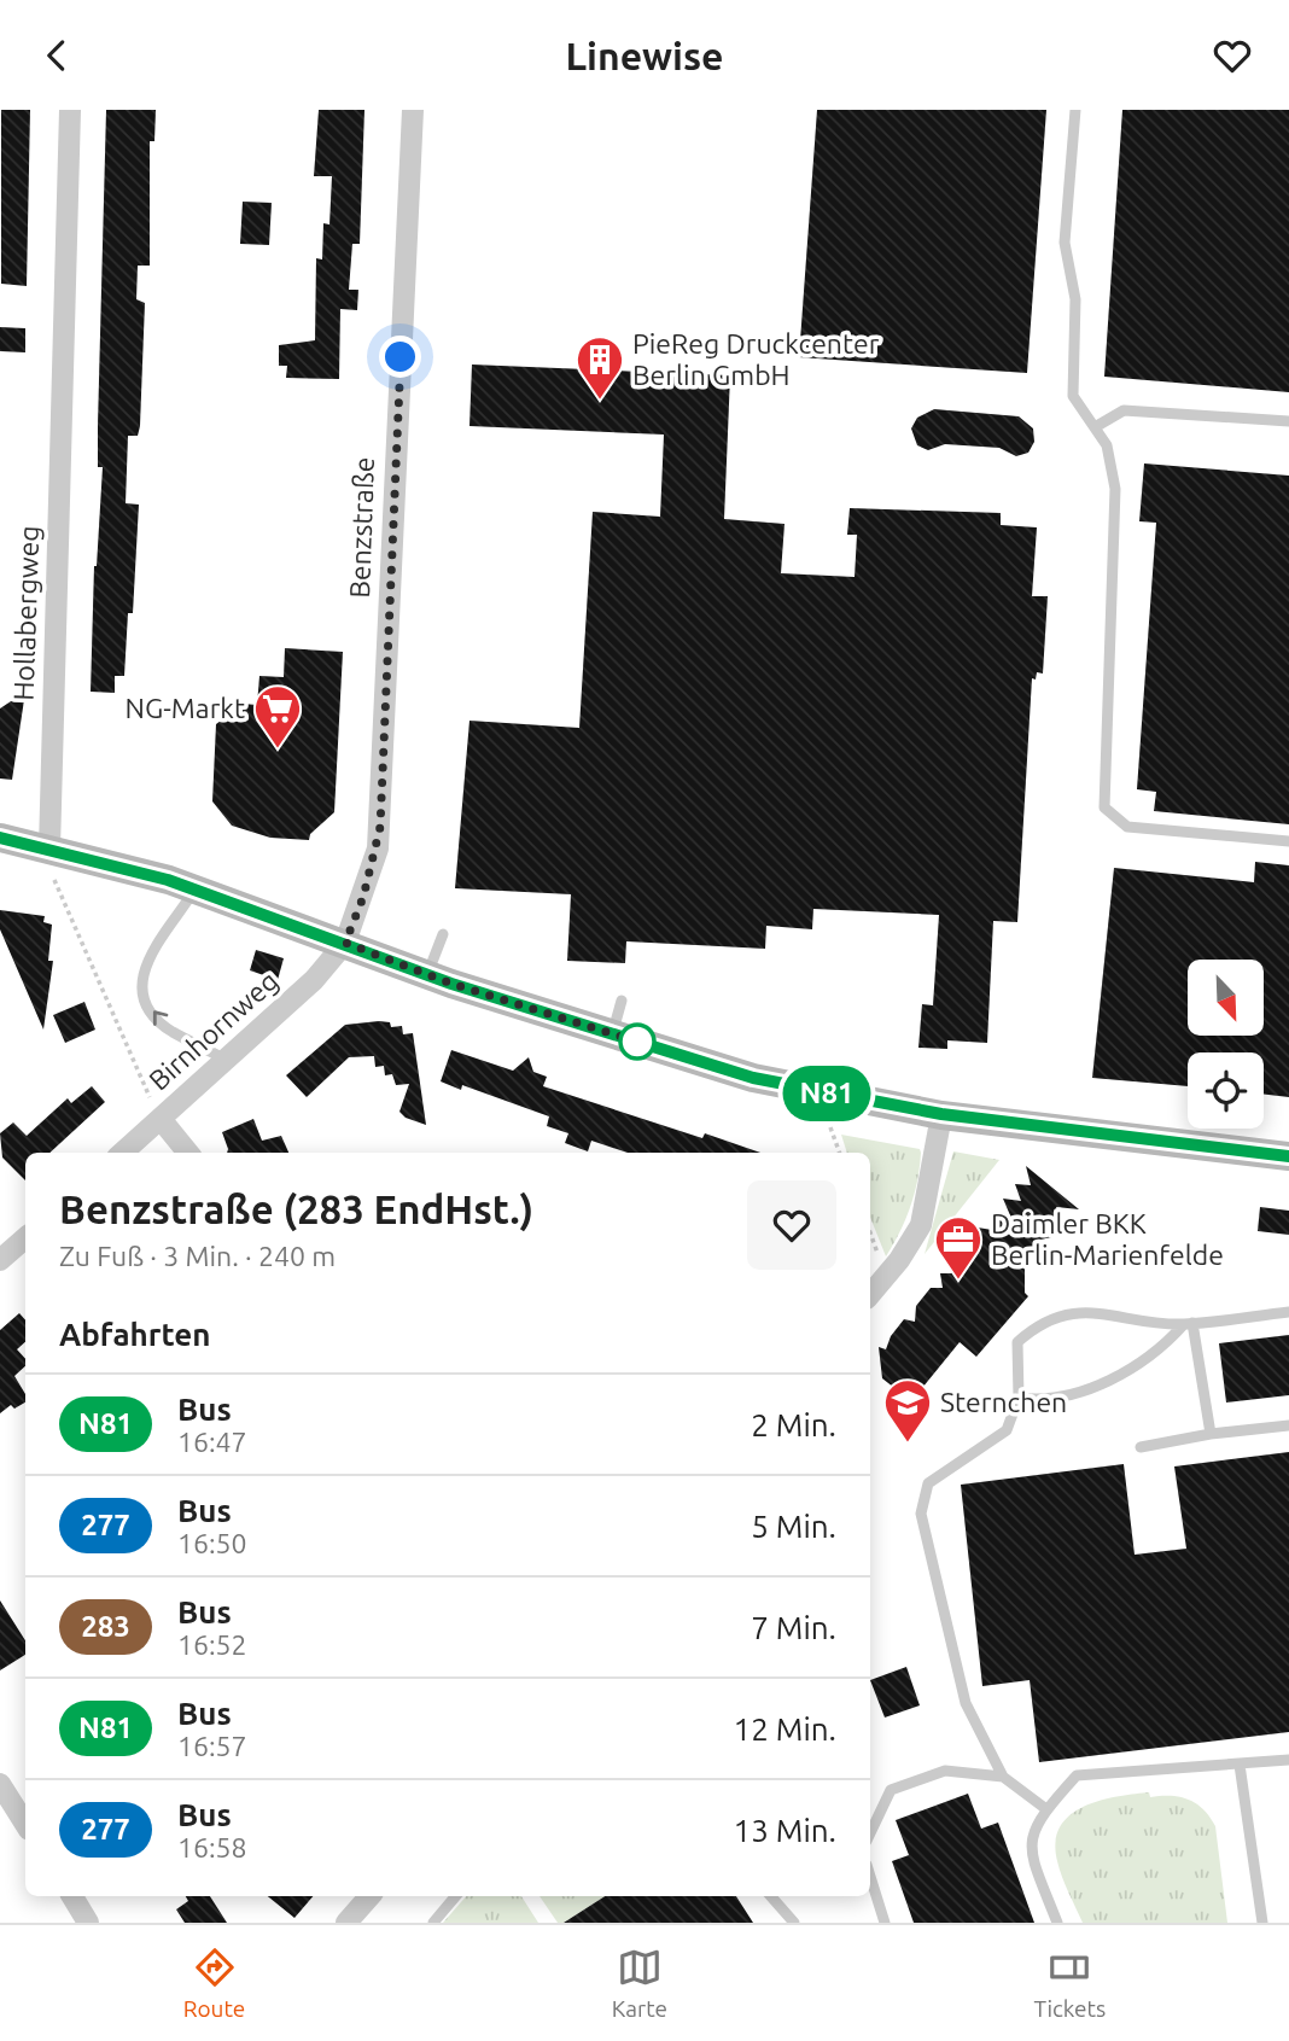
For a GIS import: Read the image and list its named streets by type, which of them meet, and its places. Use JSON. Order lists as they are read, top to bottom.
{
  "streets": {
    "street": ["Benzstraße", "Hollabergweg", "Birnhornweg"]
  },
  "crossings": [
    ["Benzstraße", "Birnhornweg"]
  ],
  "places": {
    "building": ["PieReg Druckcenter Berlin GmbH"],
    "supermarket": ["NG-Markt"],
    "office": ["Daimler BKK Berlin-Marienfelde"],
    "school or university": ["Sternchen"]
  },
  "lines": ["bus line N81"],
  "north": "bottom right",
  "page": {
    "header": "Linewise",
    "on_map": "N81",
    "heading": [
      ["Benzstraße (283 EndHst.)", "Zu Fuß · 3 Min. · 240 m"],
      "Abfahrten"
    ],
    "list": [
      {
        "mark": "N81",
        "name": "Bus",
        "note": "16:47",
        "value": "2 Min."
      },
      {
        "mark": "277",
        "name": "Bus",
        "note": "16:50",
        "value": "5 Min."
      },
      {
        "mark": "283",
        "name": "Bus",
        "note": "16:52",
        "value": "7 Min."
      },
      {
        "mark": "N81",
        "name": "Bus",
        "note": "16:57",
        "value": "12 Min."
      },
      {
        "mark": "277",
        "name": "Bus",
        "note": "16:58",
        "value": "13 Min."
      }
    ],
    "tabs": ["Route", "Karte", "Tickets"]
  }
}
